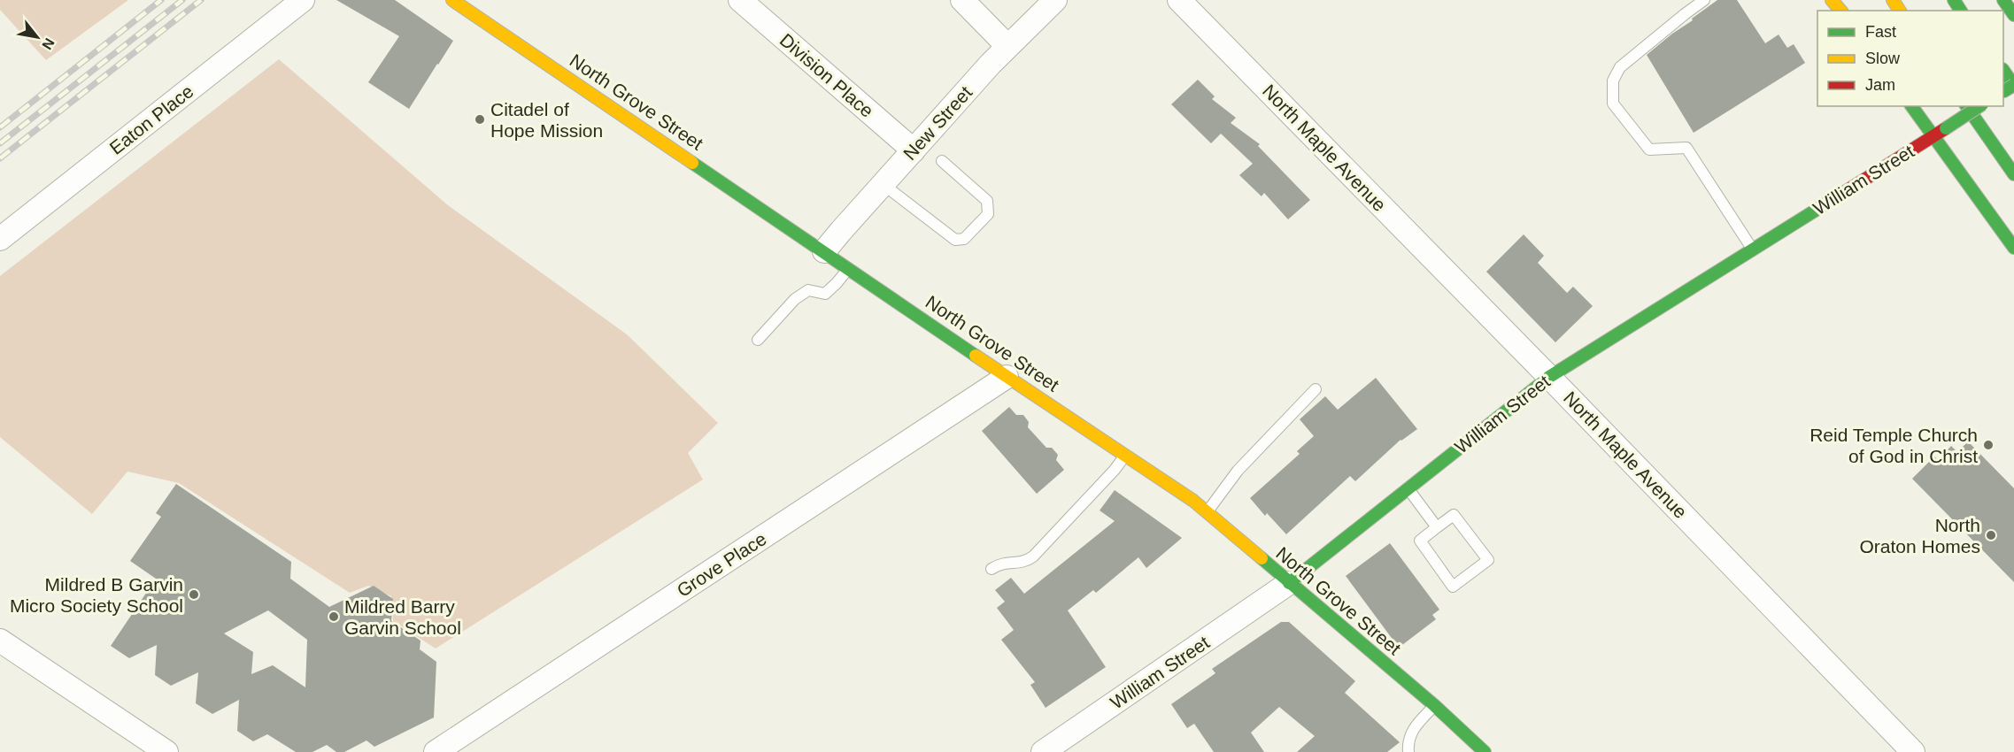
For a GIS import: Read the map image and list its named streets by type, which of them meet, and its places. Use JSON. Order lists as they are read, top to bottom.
{
  "streets": {
    "main road": ["North Grove Street", "William Street"],
    "street": [
      "Division Place",
      "Eaton Place",
      "New Street",
      "North Maple Avenue",
      "Grove Place"
    ]
  },
  "crossings": [
    ["Division Place", "New Street"],
    ["North Grove Street", "New Street"],
    ["North Grove Street", "William Street"],
    ["North Grove Street", "Grove Place"],
    ["North Maple Avenue", "William Street"]
  ],
  "places": [
    "Citadel of Hope Mission",
    "Reid Temple Church of God in Christ",
    "North Oraton Homes",
    "Mildred B Garvin Micro Society School",
    "Mildred Barry Garvin School"
  ],
  "legend": ["Fast", "Slow", "Jam"],
  "north": "bottom right"
}
